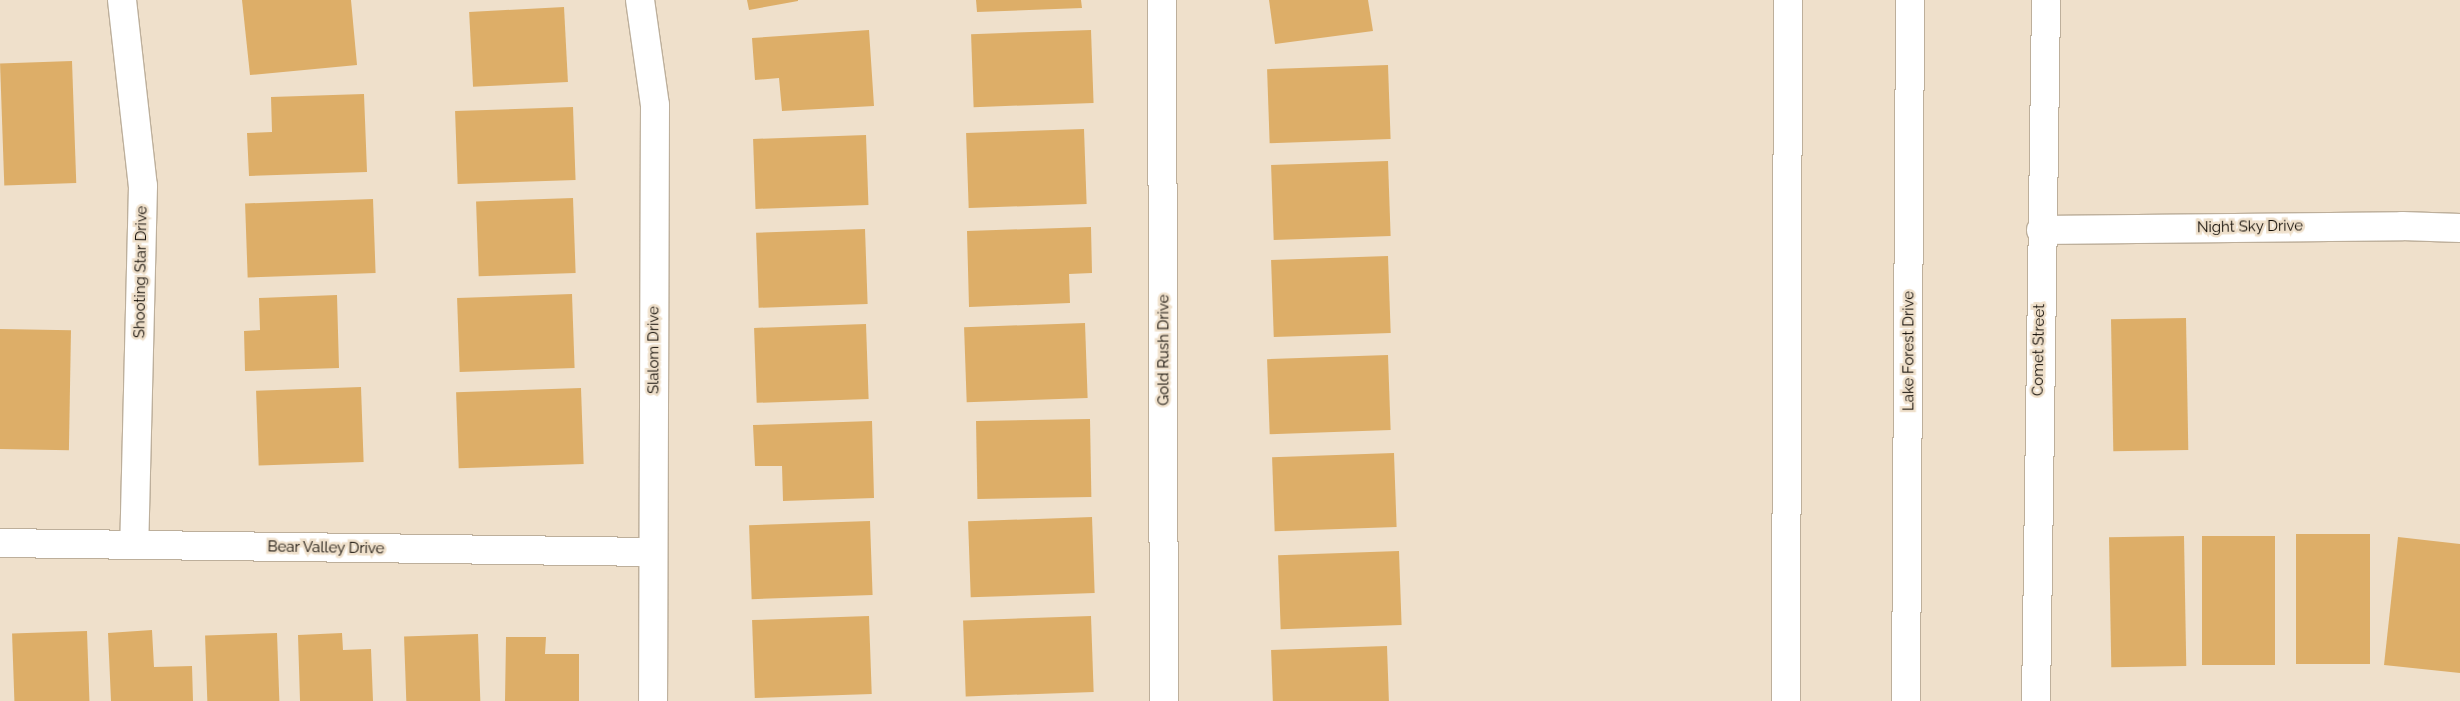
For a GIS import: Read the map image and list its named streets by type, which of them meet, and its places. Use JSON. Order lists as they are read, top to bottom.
{
  "streets": {
    "street": [
      "Night Sky Drive",
      "Shooting Star Drive",
      "Slalom Drive",
      "Gold Rush Drive",
      "Comet Street",
      "Lake Forest Drive",
      "Bear Valley Drive"
    ]
  },
  "crossings": [
    ["Night Sky Drive", "Comet Street"],
    ["Shooting Star Drive", "Bear Valley Drive"],
    ["Slalom Drive", "Bear Valley Drive"]
  ]
}
